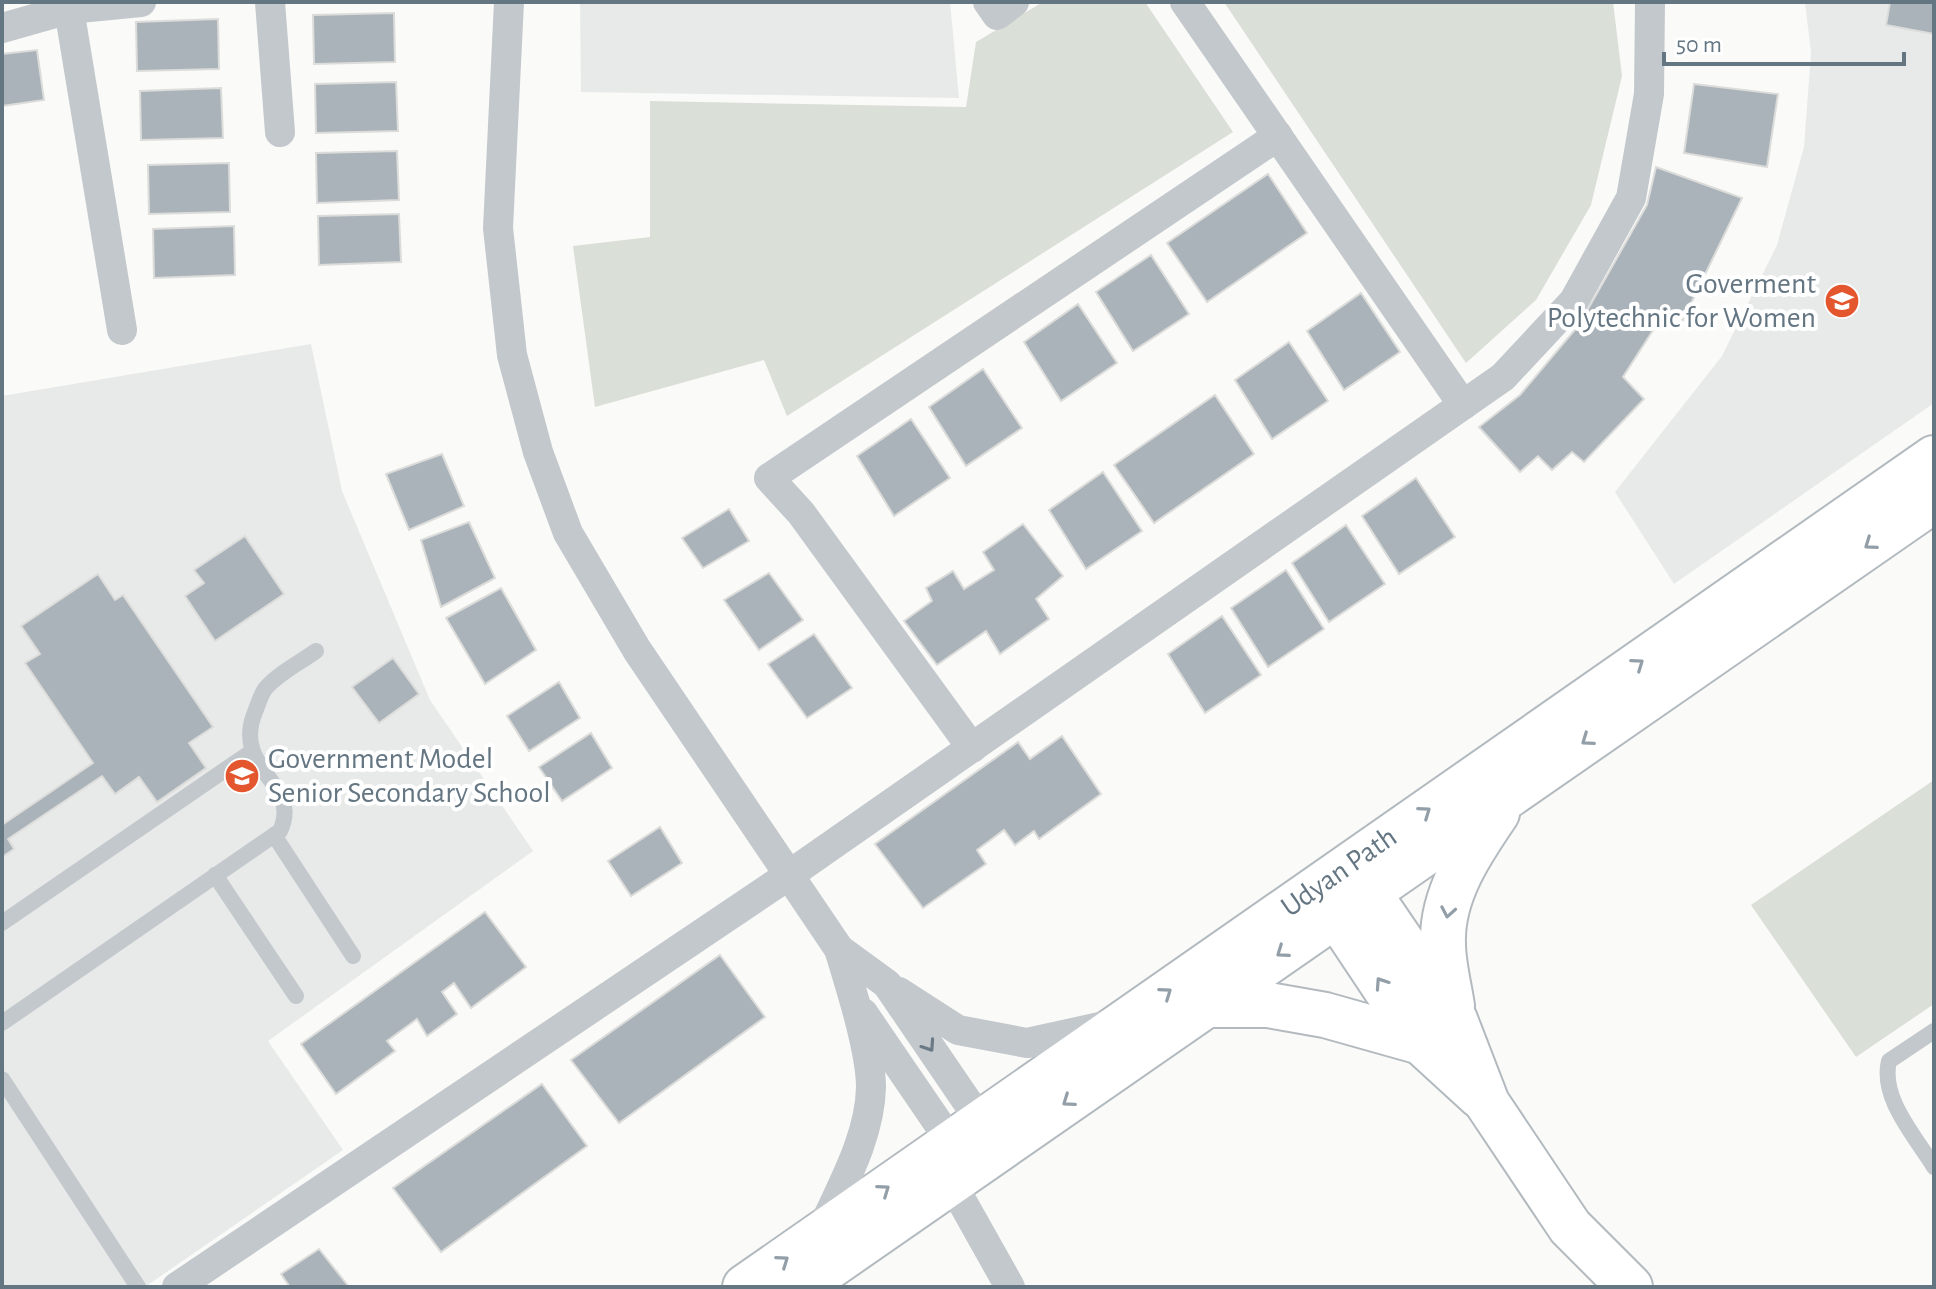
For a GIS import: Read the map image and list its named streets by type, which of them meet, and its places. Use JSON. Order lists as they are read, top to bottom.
{
  "streets": {
    "main road": ["Udyan Path"]
  },
  "places": {
    "school or university": ["Goverment Polytechnic for Women", "Government Model Senior Secondary School"]
  },
  "scale_bar": "50 m"
}
